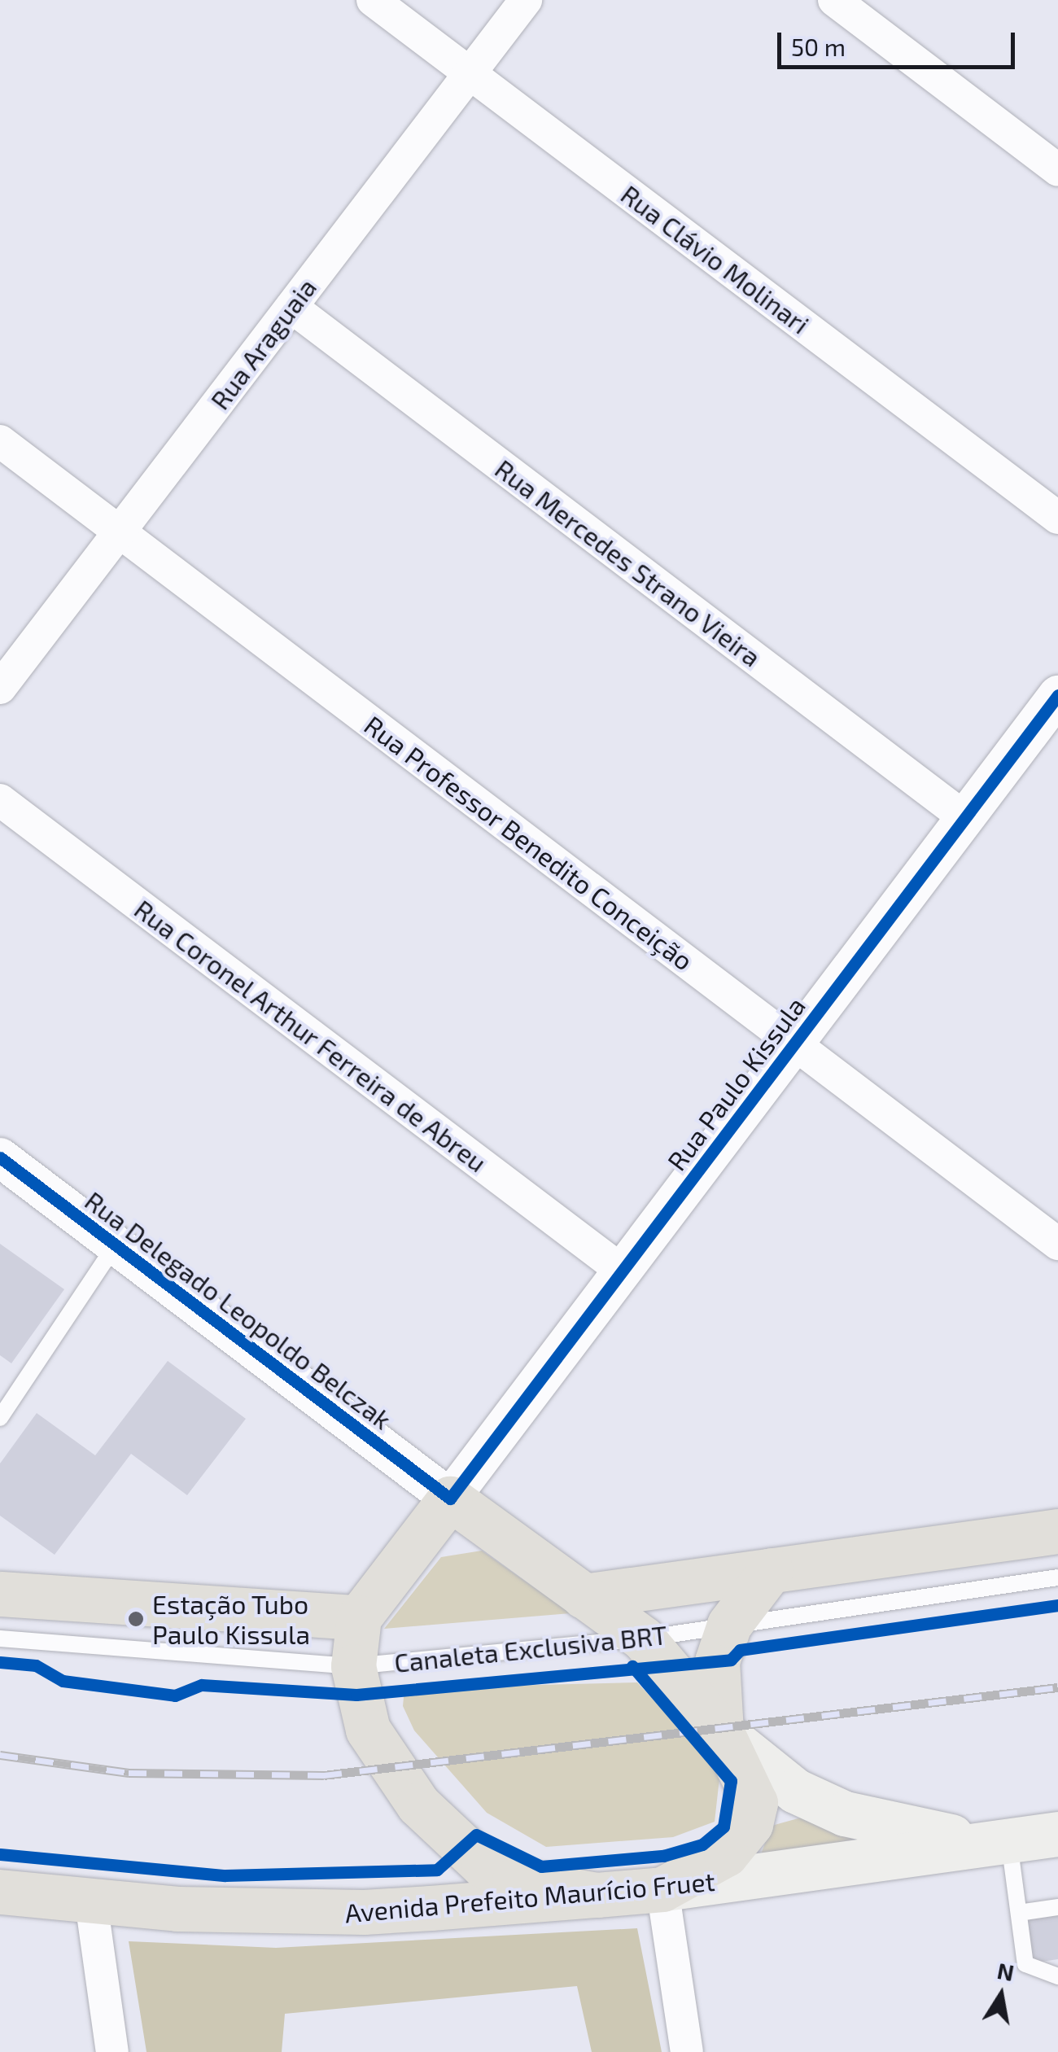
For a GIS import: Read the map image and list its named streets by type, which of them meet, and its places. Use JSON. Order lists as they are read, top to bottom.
{
  "streets": {
    "main road": ["Rua Paulo Kissula", "Rua Delegado Leopoldo Belczak", "Avenida Prefeito Maurício Fruet"],
    "street": [
      "Rua Clávio Molinari",
      "Rua Araguaia",
      "Rua Mercedes Strano Vieira",
      "Rua Professor Benedito Conceição",
      "Rua Coronel Arthur Ferreira de Abreu"
    ],
    "lane": ["Canaleta Exclusiva BRT"]
  },
  "crossings": [
    ["Rua Clávio Molinari", "Rua Araguaia"],
    ["Rua Araguaia", "Rua Mercedes Strano Vieira"],
    ["Rua Araguaia", "Rua Professor Benedito Conceição"],
    ["Rua Mercedes Strano Vieira", "Rua Paulo Kissula"],
    ["Rua Professor Benedito Conceição", "Rua Paulo Kissula"],
    ["Rua Coronel Arthur Ferreira de Abreu", "Rua Paulo Kissula"],
    ["Rua Paulo Kissula", "Rua Delegado Leopoldo Belczak"],
    ["Rua Delegado Leopoldo Belczak", "Canaleta Exclusiva BRT"],
    ["Rua Delegado Leopoldo Belczak", "Avenida Prefeito Maurício Fruet"]
  ],
  "places": ["Estação Tubo Paulo Kissula"],
  "scale_bar": "50 m",
  "north": "top"
}
